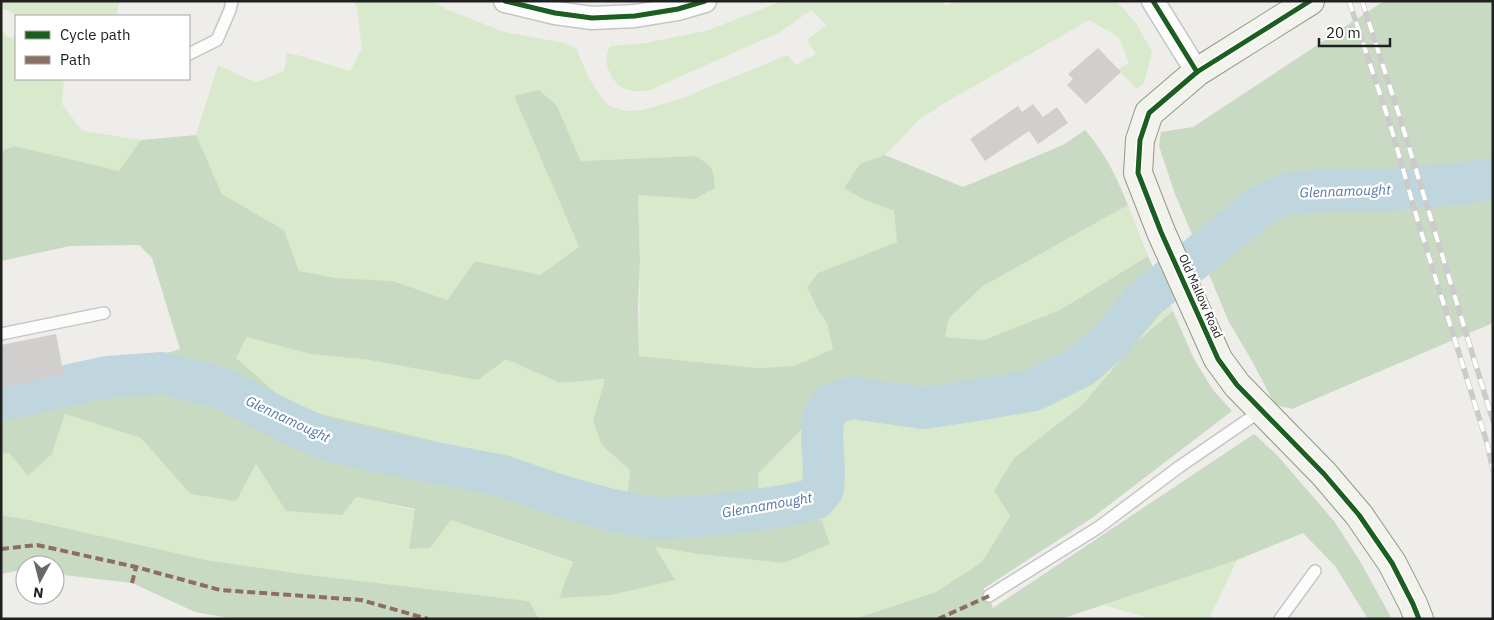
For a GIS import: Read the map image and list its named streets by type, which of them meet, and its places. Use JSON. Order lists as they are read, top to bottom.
{
  "streets": {
    "street": ["Old Mallow Road"]
  },
  "water": ["Glennamought"],
  "legend": ["Cycle path", "Path"],
  "scale_bar": "20 m",
  "north": "bottom"
}
